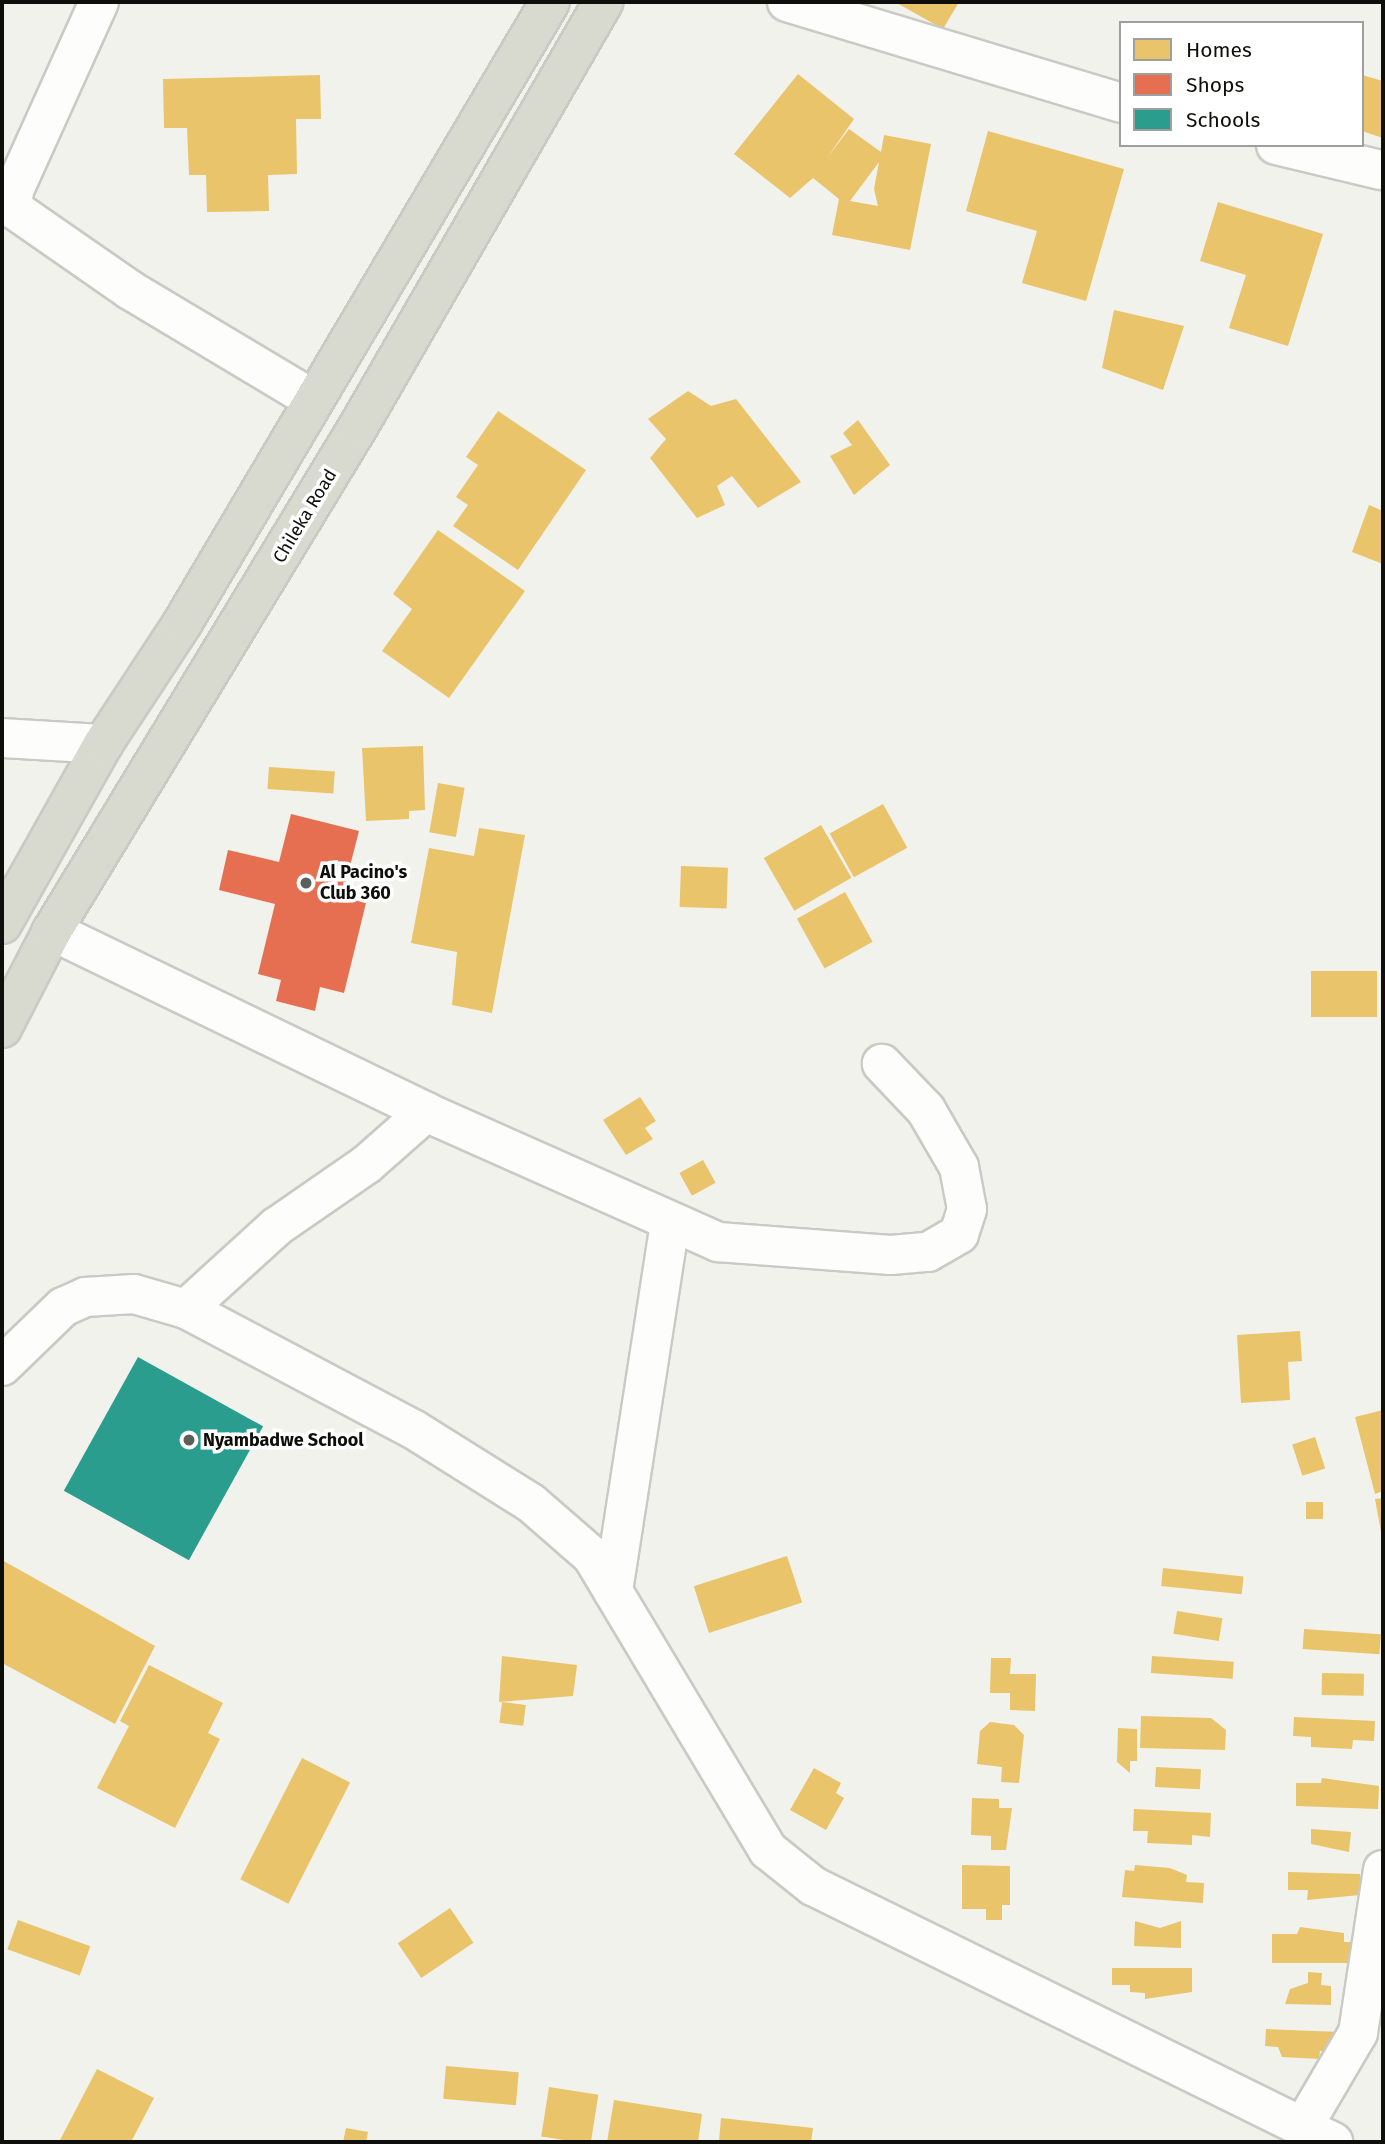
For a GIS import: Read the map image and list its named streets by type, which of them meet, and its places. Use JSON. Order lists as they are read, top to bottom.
{
  "streets": {
    "highway": ["Chileka Road"]
  },
  "places": ["Al Pacino's Club 360", "Nyambadwe School"],
  "legend": ["Homes", "Shops", "Schools"]
}
